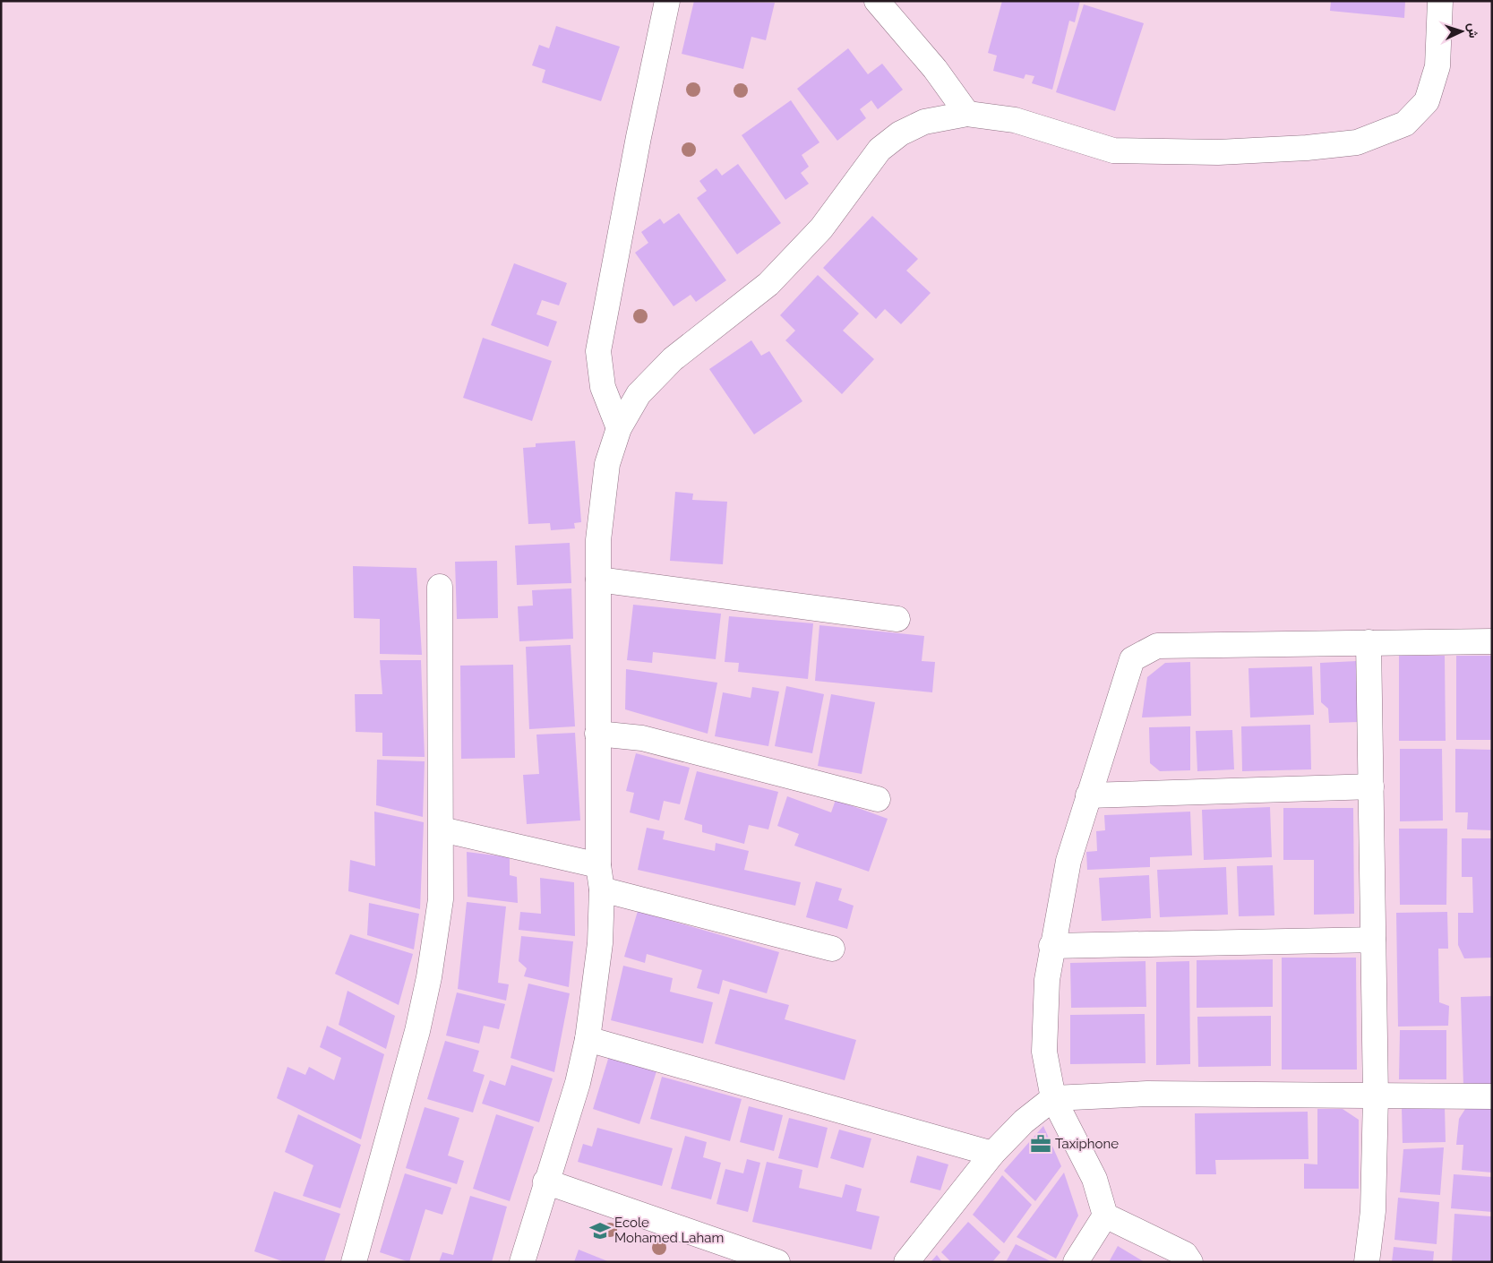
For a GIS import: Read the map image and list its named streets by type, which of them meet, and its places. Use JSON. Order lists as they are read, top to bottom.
{
  "places": {
    "office": ["Taxiphone"],
    "school or university": ["Ecole Mohamed Laham"]
  },
  "north": "right"
}
